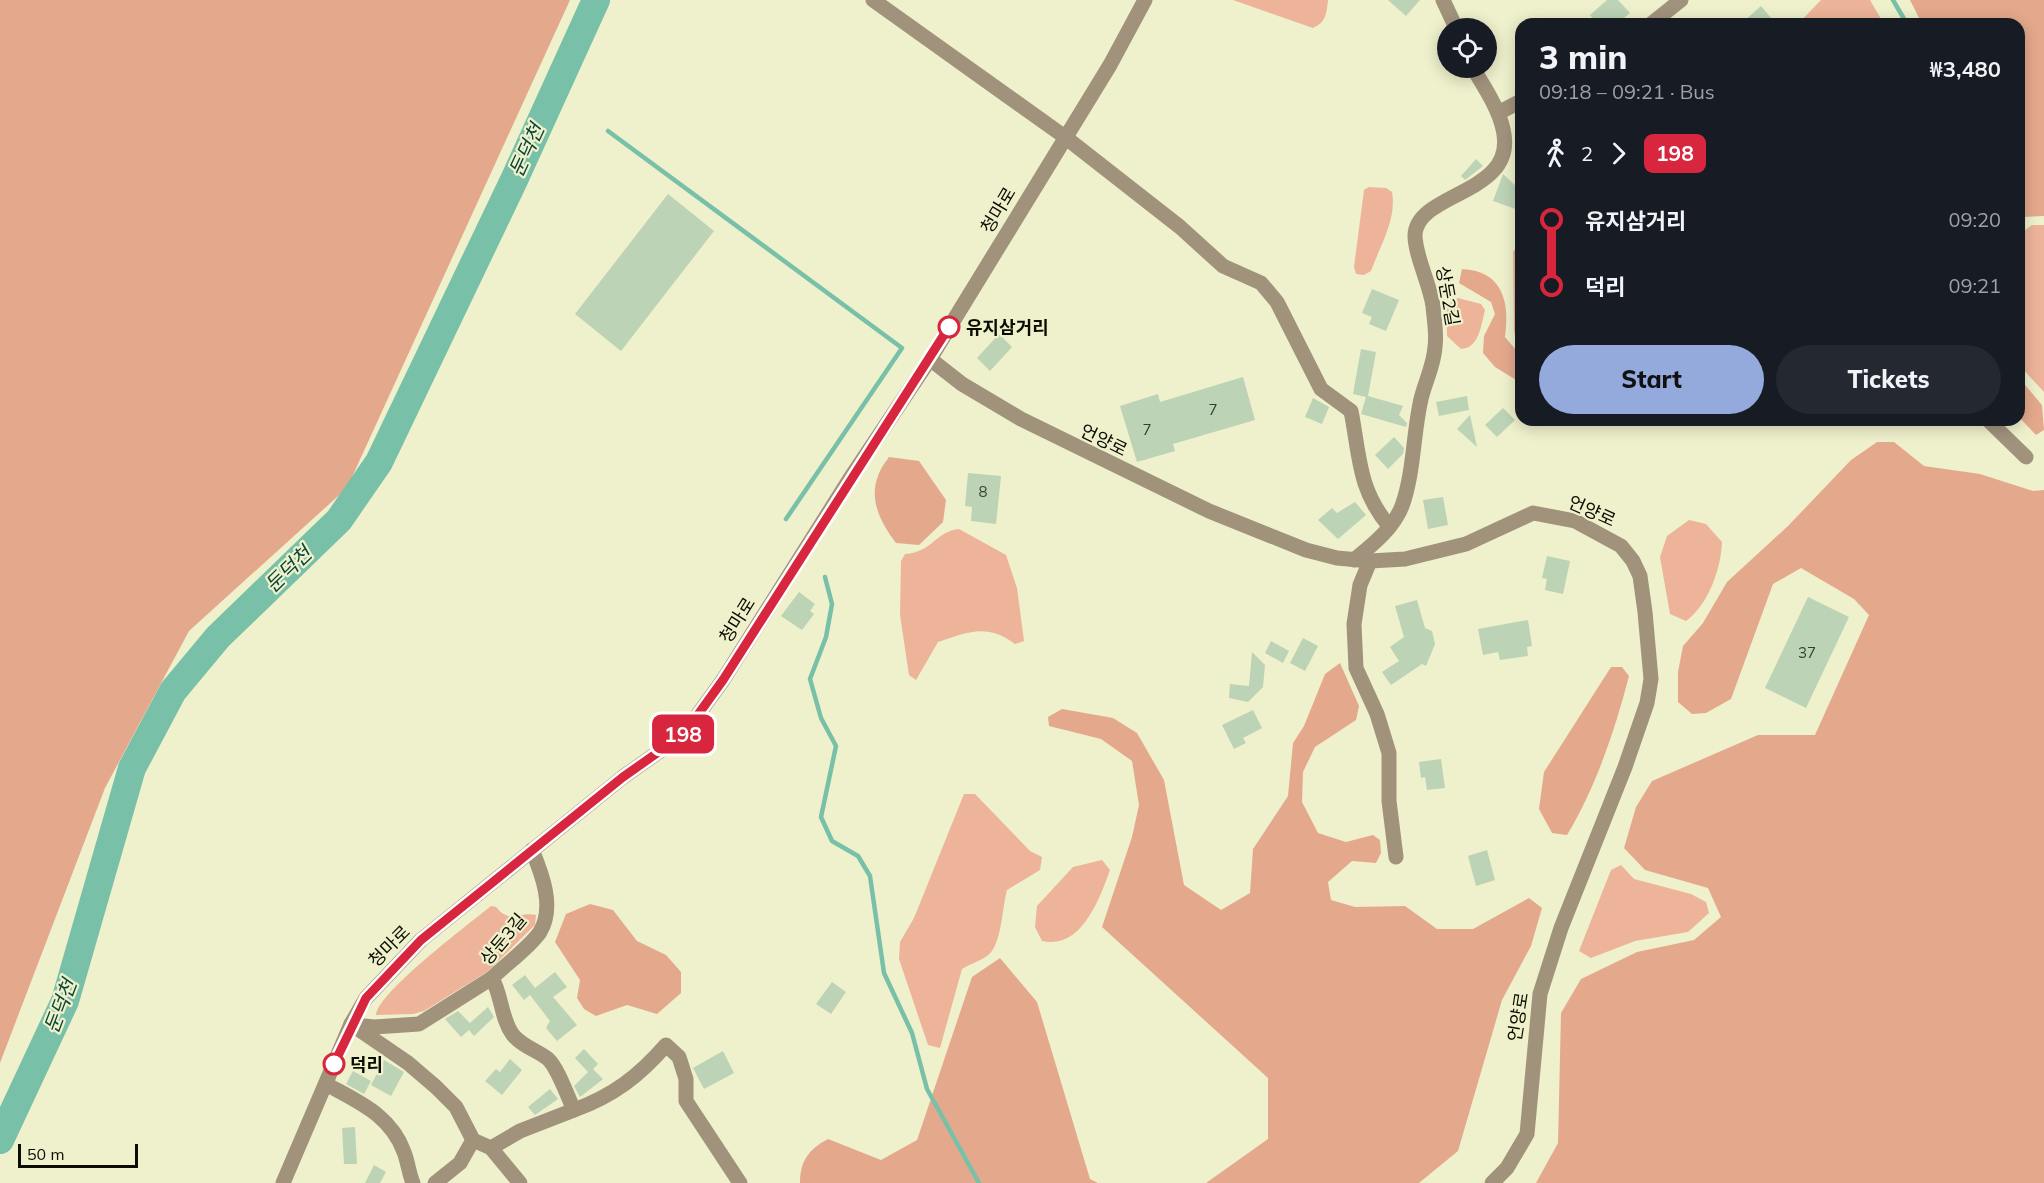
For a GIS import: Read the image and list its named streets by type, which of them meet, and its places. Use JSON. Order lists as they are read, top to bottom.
{
  "streets": {
    "street": [
      "청마로",
      "상둔2길",
      "언양로",
      "상둔3길"
    ]
  },
  "crossings": [
    ["청마로", "언양로"],
    ["청마로", "상둔3길"],
    ["상둔2길", "언양로"]
  ],
  "water": ["둔덕천"],
  "places": ["유지삼거리", "덕리"],
  "lines": ["bus line 198"],
  "house_numbers": [
    "7",
    "7",
    "8",
    "37"
  ],
  "scale_bar": "50 m",
  "page": {
    "on_map": "198",
    "heading": ["3 min", "09:18 – 09:21 · Bus", "₩3,480"],
    "legs": ["2", "198"],
    "list": [
      {
        "name": "유지삼거리",
        "value": "09:20"
      },
      {
        "name": "덕리",
        "value": "09:21"
      }
    ],
    "buttons": ["Start", "Tickets"],
    "scale": "50 m"
  }
}
